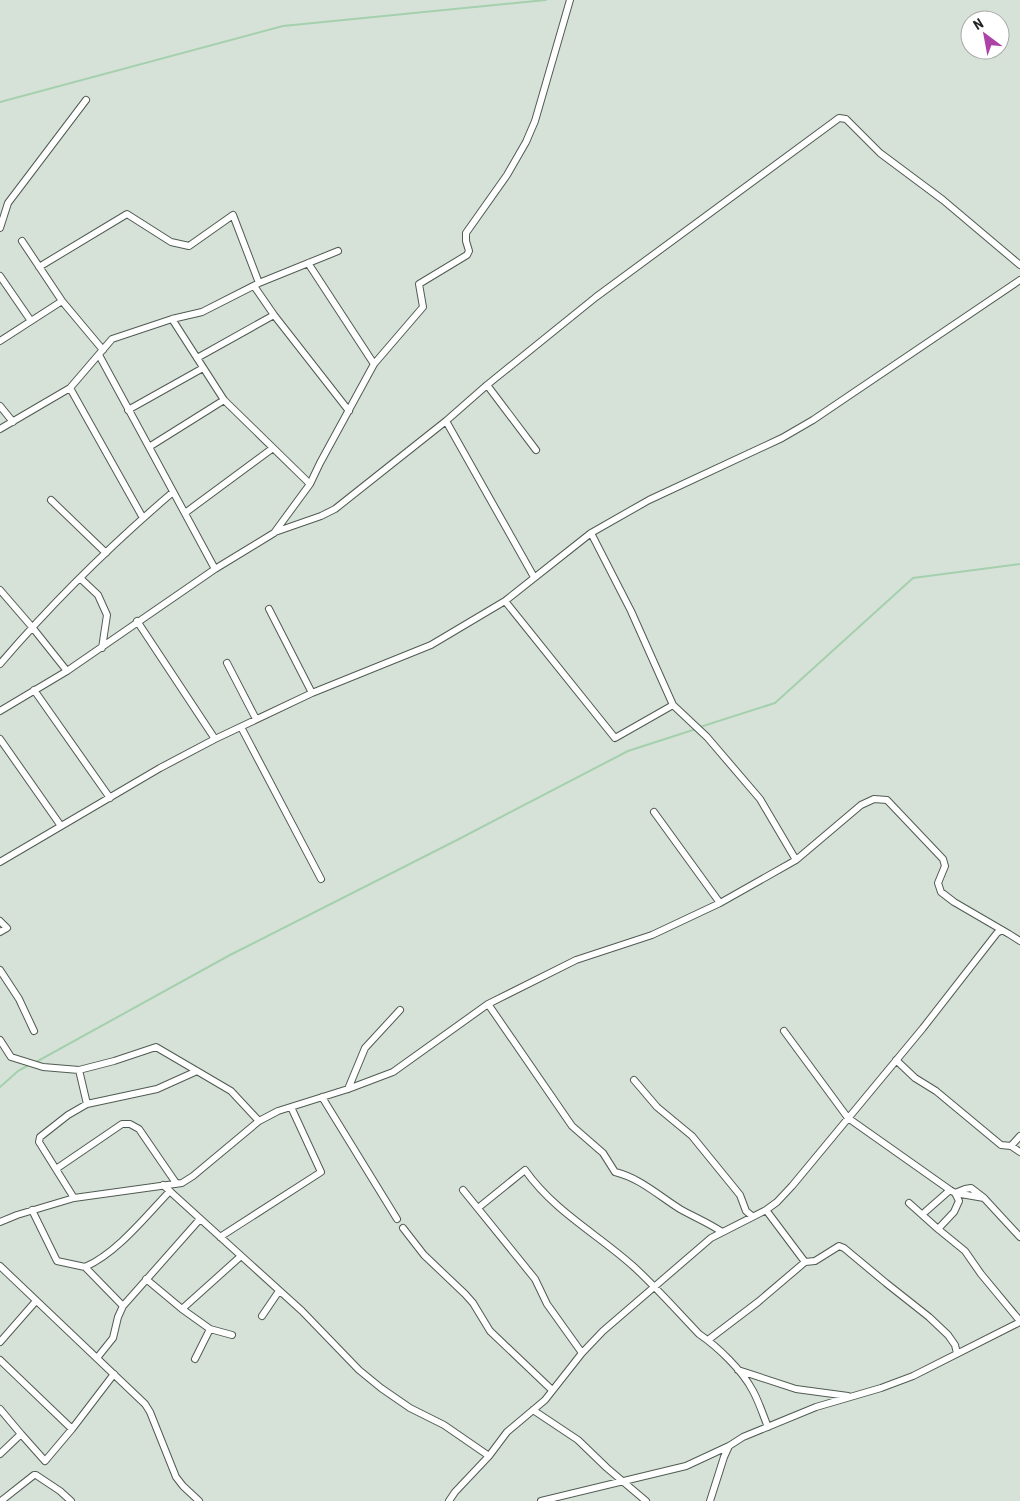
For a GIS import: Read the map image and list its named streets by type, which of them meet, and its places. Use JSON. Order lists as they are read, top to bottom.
{
  "north": "top left"
}
